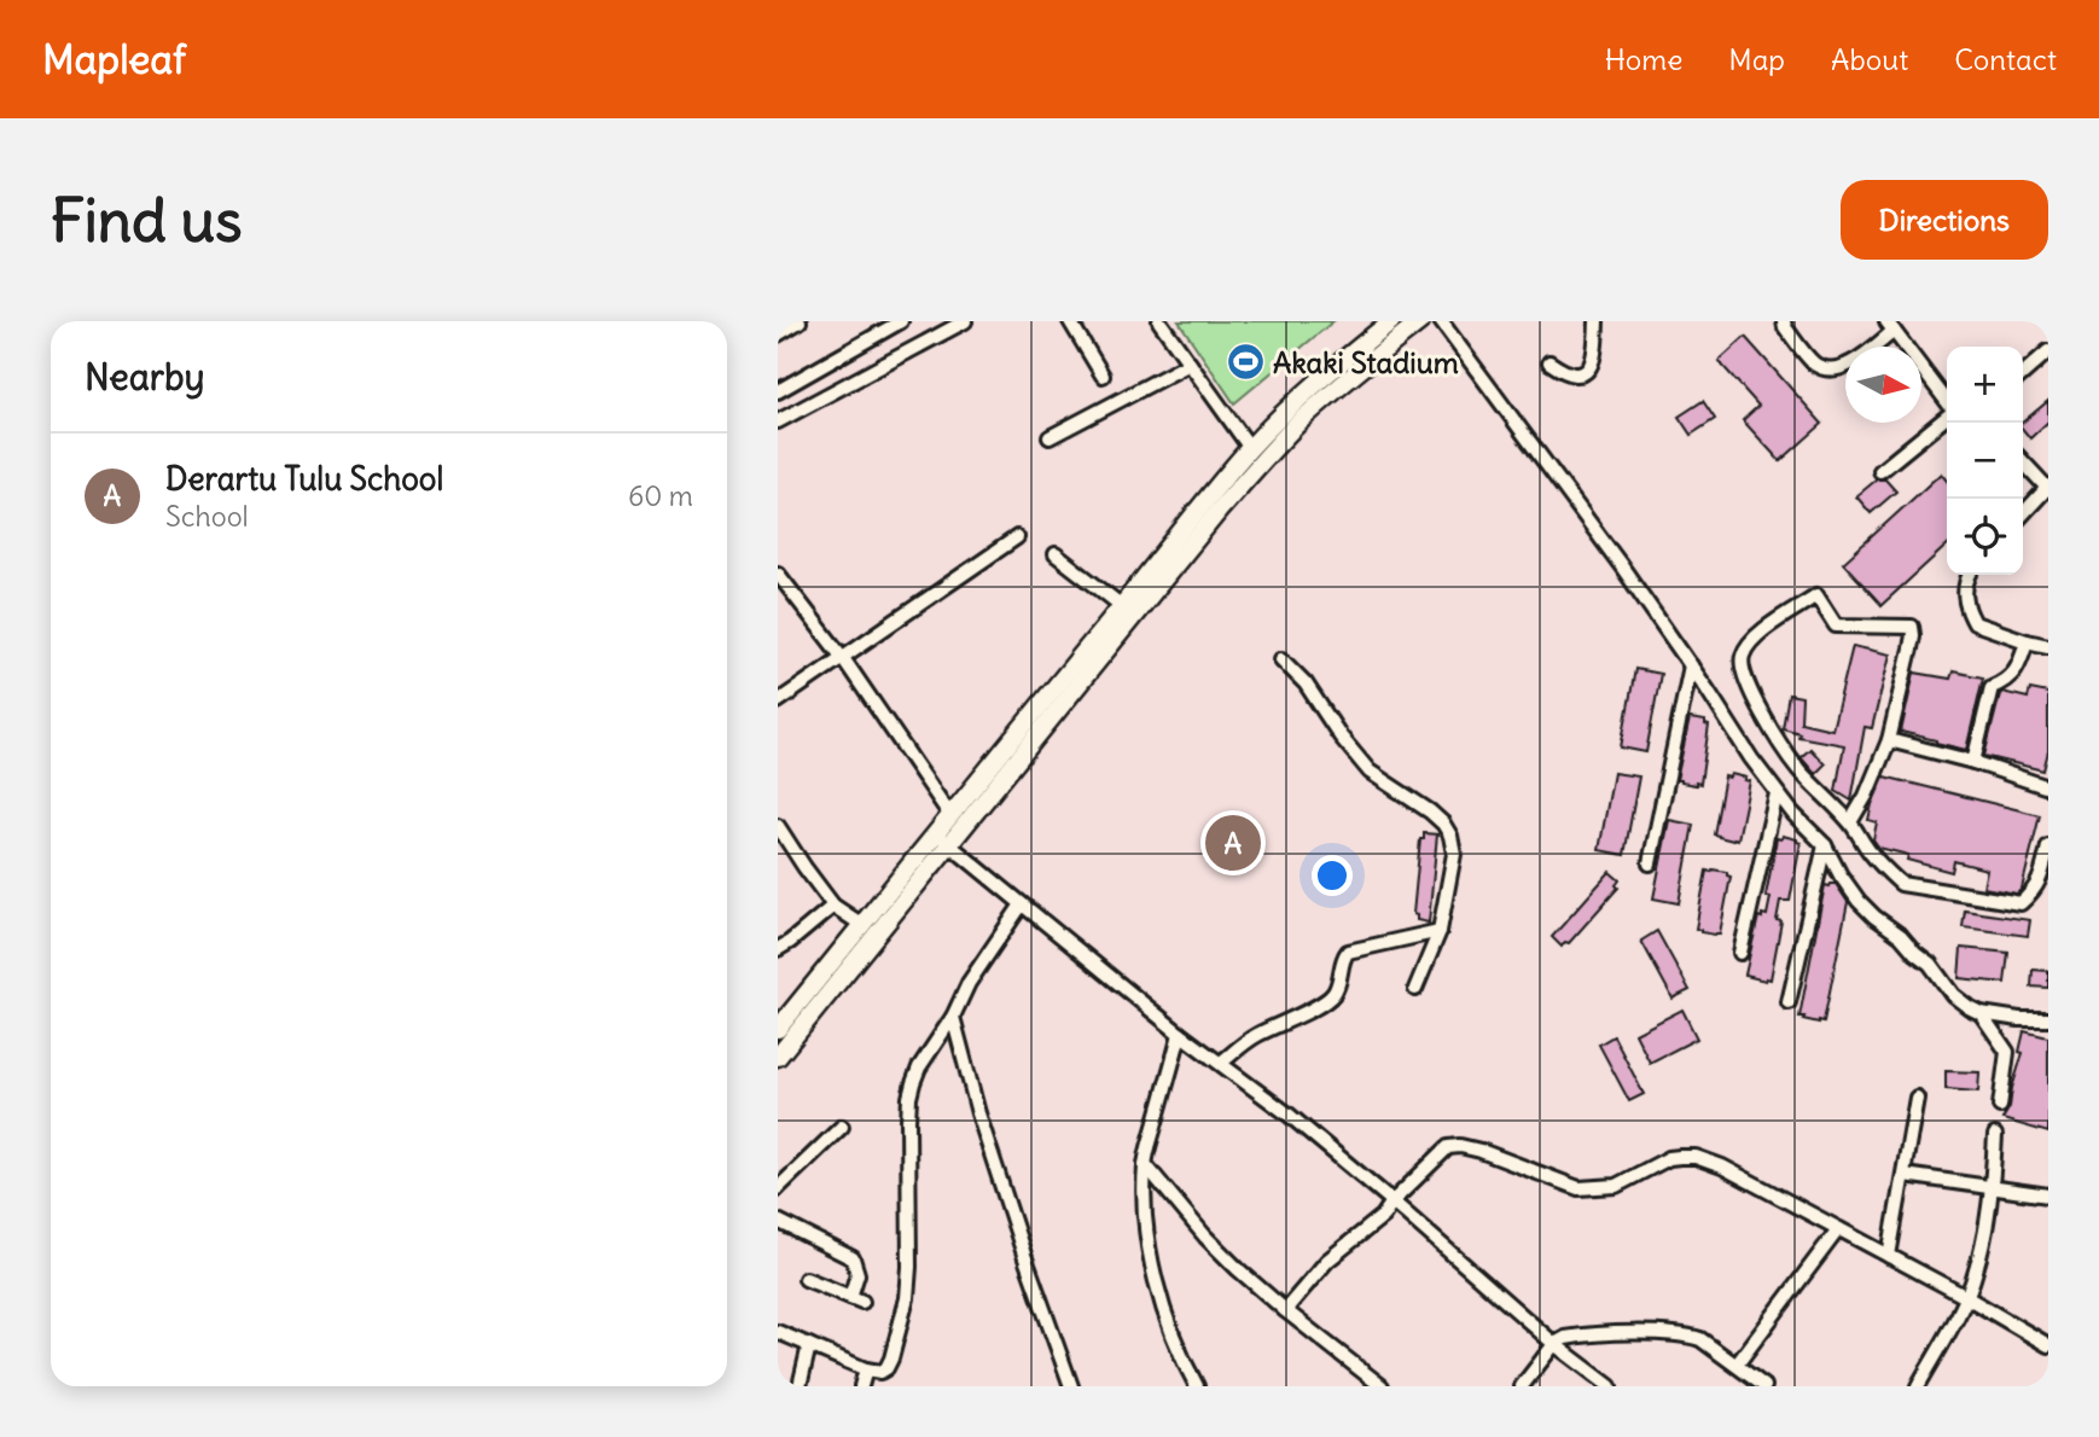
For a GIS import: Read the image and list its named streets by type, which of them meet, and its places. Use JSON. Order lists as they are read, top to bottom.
{
  "places": {
    "sports": ["Akaki Stadium"]
  },
  "north": "right",
  "page": {
    "header": "Mapleaf",
    "nav": [
      "Home",
      "Map",
      "About",
      "Contact"
    ],
    "buttons": "Directions",
    "title": "Find us",
    "heading": "Nearby",
    "map_buttons": ["+", "−"],
    "list": [
      {
        "mark": "A",
        "name": "Derartu Tulu School",
        "note": "School",
        "value": "60 m"
      }
    ],
    "pins": "A"
  }
}
